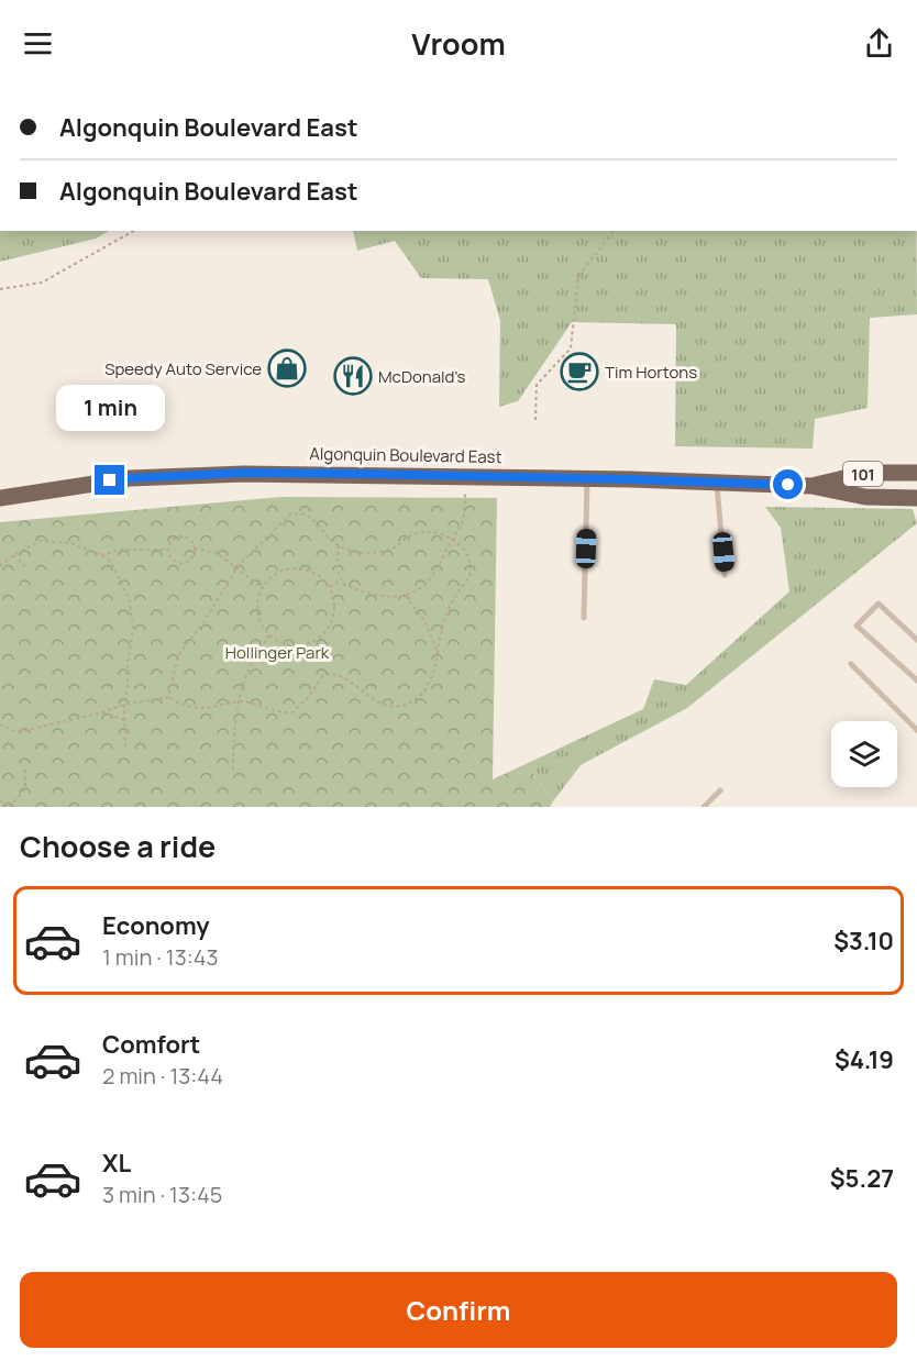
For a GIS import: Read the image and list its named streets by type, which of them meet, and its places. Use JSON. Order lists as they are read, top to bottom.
{
  "streets": {
    "main road": ["Algonquin Boulevard East", "101"]
  },
  "parks": ["Hollinger Park"],
  "places": {
    "shop": ["Speedy Auto Service"],
    "cafe": ["Tim Hortons"],
    "restaurant": ["McDonald's"]
  },
  "page": {
    "header": "Vroom",
    "banner": ["Algonquin Boulevard East", "Algonquin Boulevard East"],
    "bubble": "1 min",
    "heading": "Choose a ride",
    "list": [
      {
        "name": "Economy",
        "note": "1 min · 13:43",
        "value": "$3.10"
      },
      {
        "name": "Comfort",
        "note": "2 min · 13:44",
        "value": "$4.19"
      },
      {
        "name": "XL",
        "note": "3 min · 13:45",
        "value": "$5.27"
      }
    ],
    "buttons": "Confirm"
  }
}
